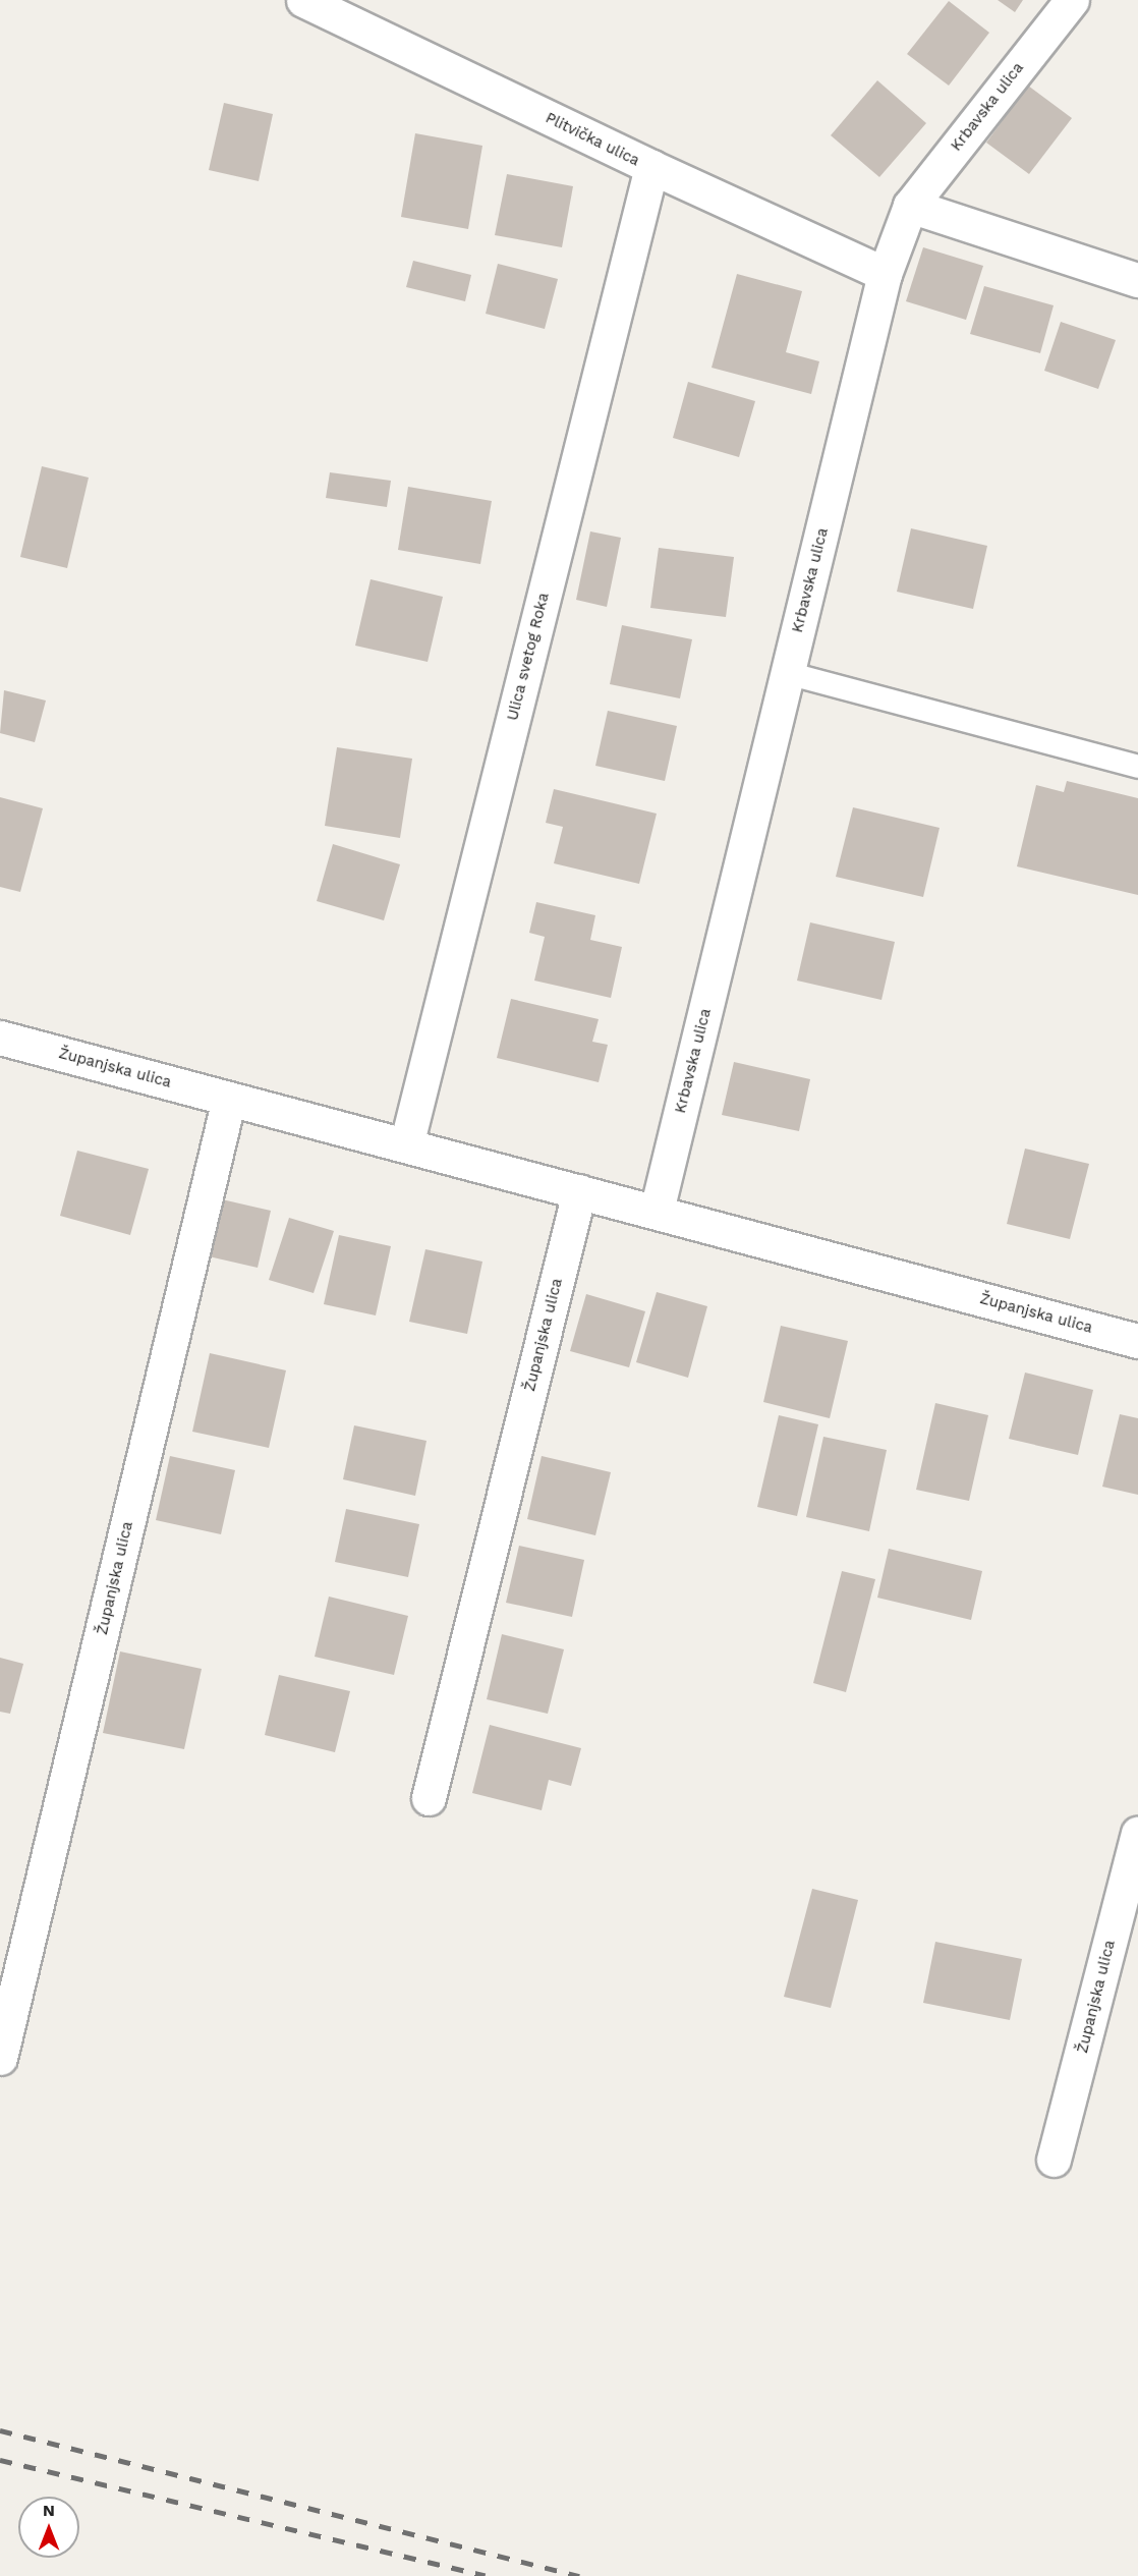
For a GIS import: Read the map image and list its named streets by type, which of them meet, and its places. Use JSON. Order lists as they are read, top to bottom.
{
  "streets": {
    "street": [
      "Krbavska ulica",
      "Plitvička ulica",
      "Ulica svetog Roka",
      "Županjska ulica"
    ]
  },
  "crossings": [
    ["Krbavska ulica", "Plitvička ulica"],
    ["Krbavska ulica", "Županjska ulica"],
    ["Plitvička ulica", "Ulica svetog Roka"],
    ["Ulica svetog Roka", "Županjska ulica"]
  ],
  "north": "top"
}
